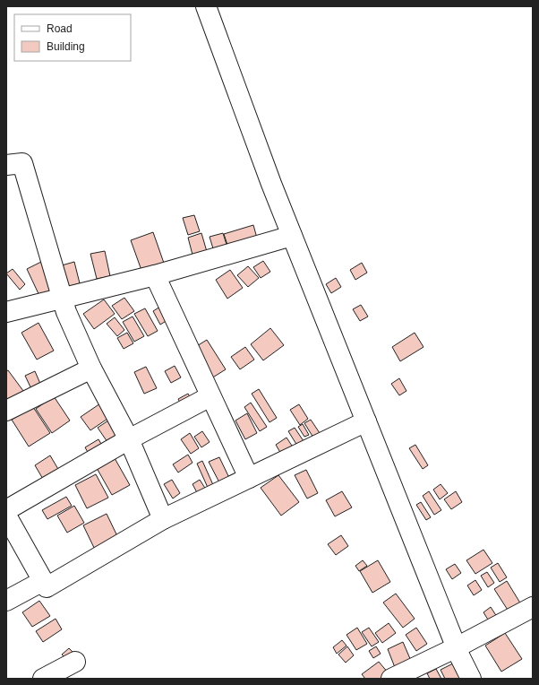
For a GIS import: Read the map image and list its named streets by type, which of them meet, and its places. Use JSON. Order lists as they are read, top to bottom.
{
  "legend": ["Road", "Building"]
}
